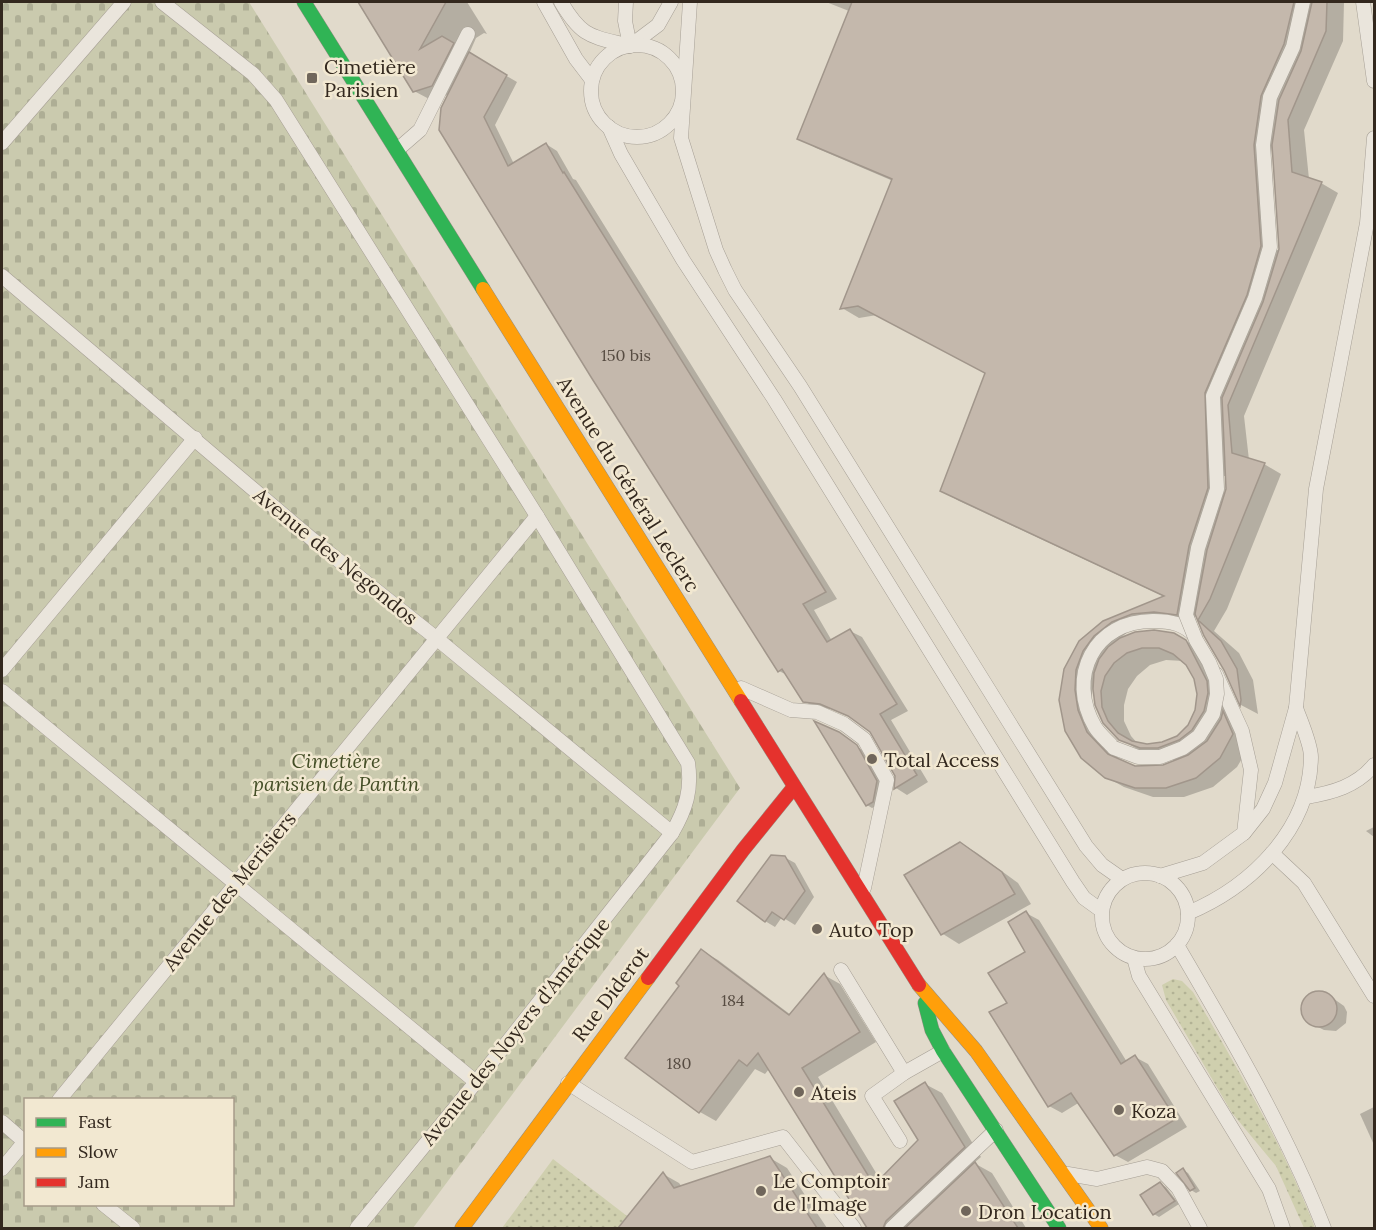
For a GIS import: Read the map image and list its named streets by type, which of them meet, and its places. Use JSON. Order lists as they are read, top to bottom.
{
  "streets": {
    "main road": ["Avenue du Général Leclerc", "Rue Diderot"],
    "lane": ["Avenue des Negondos", "Avenue des Merisiers", "Avenue des Noyers d'Amérique"]
  },
  "crossings": [
    ["Avenue du Général Leclerc", "Rue Diderot"],
    ["Avenue des Negondos", "Avenue des Merisiers"],
    ["Avenue des Negondos", "Avenue des Noyers d'Amérique"],
    ["Avenue des Merisiers", "Avenue des Noyers d'Amérique"]
  ],
  "parks": ["Cimetière parisien de Pantin"],
  "places": {
    "transit": ["Cimetière Parisien"],
    "other": [
      "Total Access",
      "Auto Top",
      "Ateis",
      "Koza",
      "Le Comptoir de l'Image",
      "Dron Location"
    ]
  },
  "house_numbers": ["150 bis", "184", "180"],
  "legend": ["Fast", "Slow", "Jam"]
}
